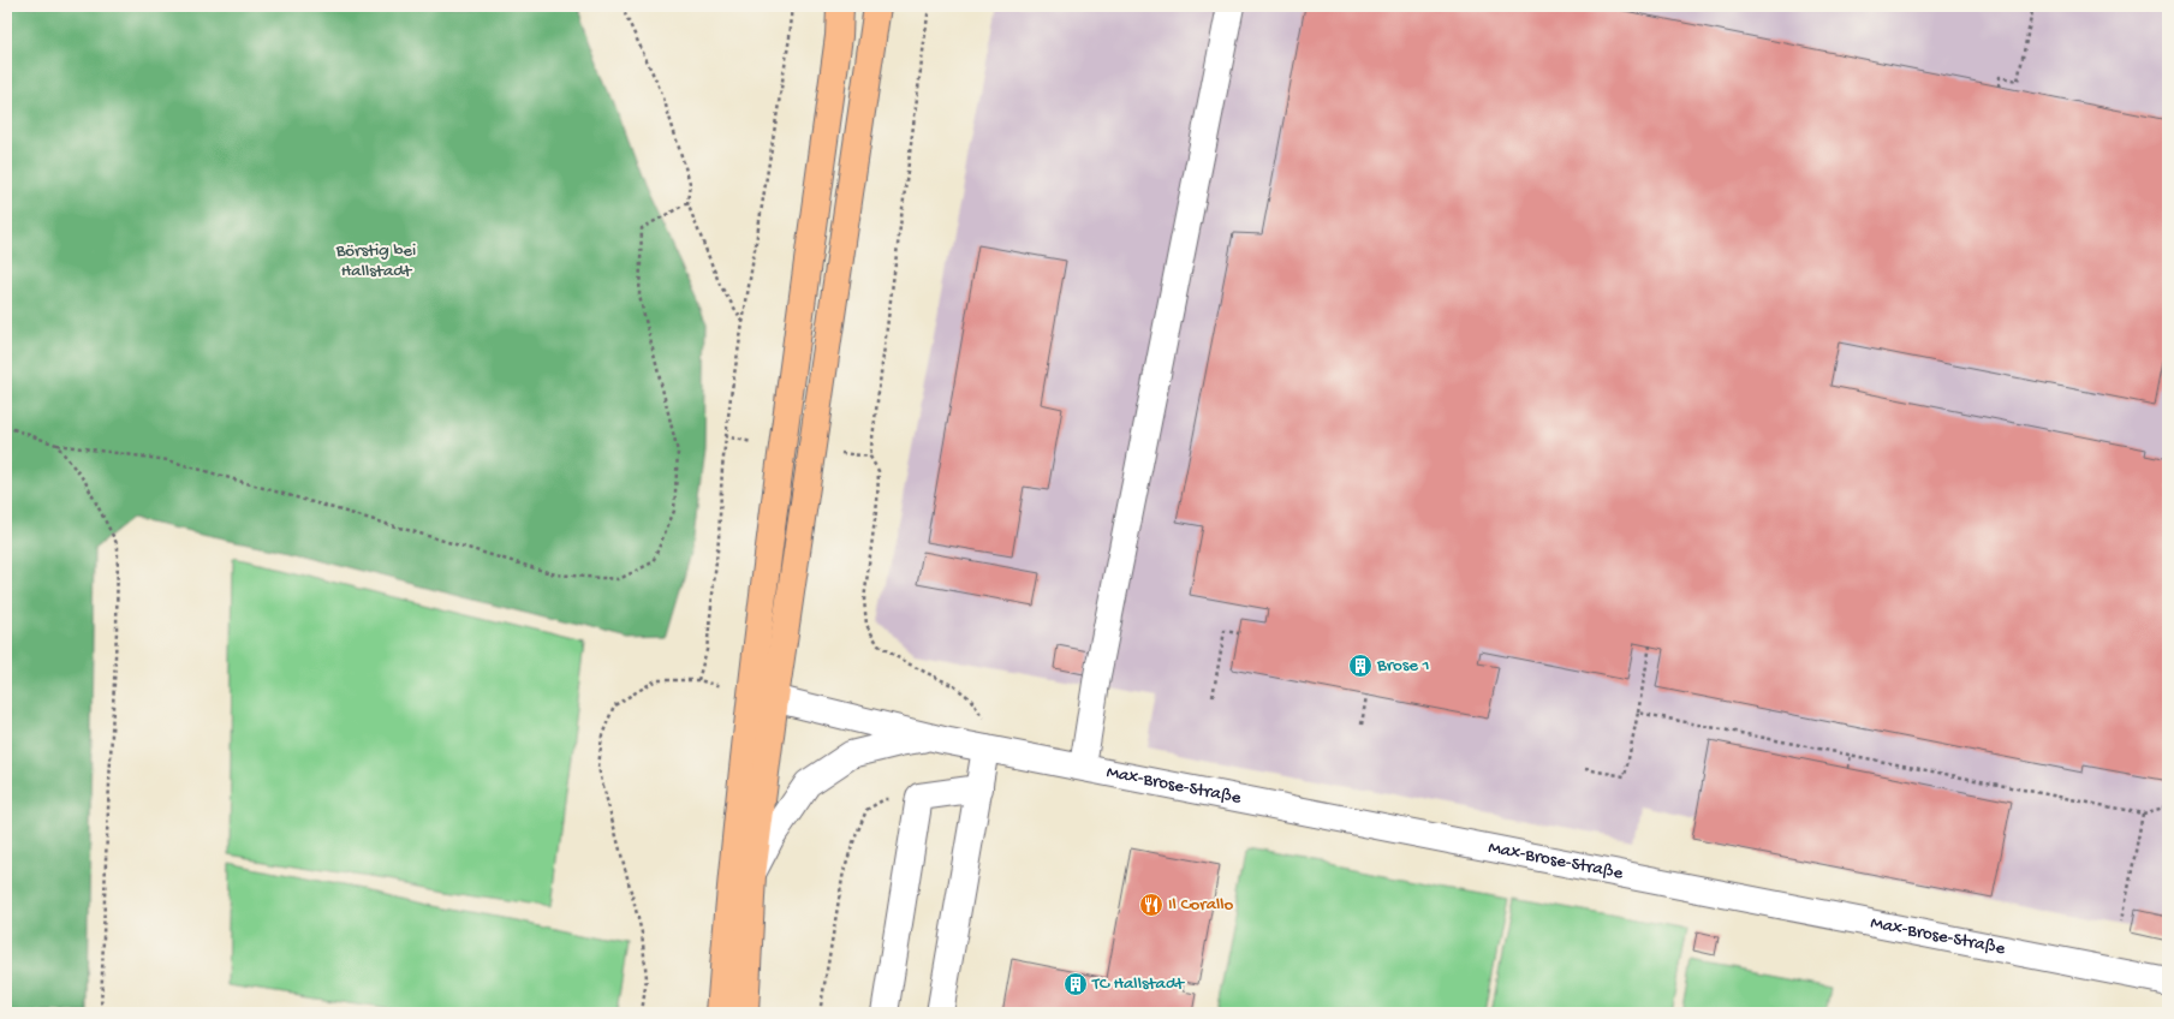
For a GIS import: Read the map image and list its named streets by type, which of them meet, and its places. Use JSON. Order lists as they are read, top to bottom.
{
  "streets": {
    "street": ["Max-Brose-Straße"]
  },
  "parks": ["Börstig bei Hallstadt"],
  "places": {
    "building": ["Brose 1", "TC Hallstadt"],
    "restaurant": ["Il Corallo"]
  }
}
